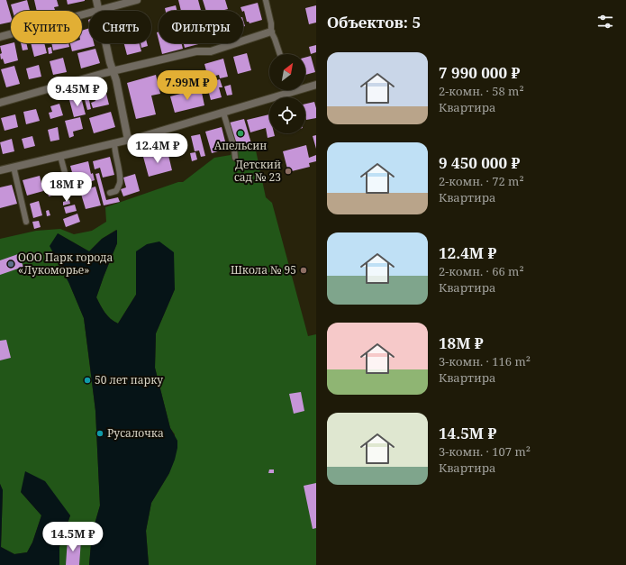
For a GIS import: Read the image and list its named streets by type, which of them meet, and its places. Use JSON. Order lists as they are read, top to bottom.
{
  "places": [
    "Апельсин",
    "Детский сад № 23",
    "ООО Парк города «Лукоморье»",
    "Школа № 95",
    "50 лет парку",
    "Русалочка"
  ],
  "north": "top right",
  "page": {
    "heading": "Объектов: 5",
    "chip": ["Купить", "Снять", "Фильтры"],
    "list": [
      {
        "name": "7 990 000 ₽",
        "note": "2-комн. · 58 m² · Квартира"
      },
      {
        "name": "9 450 000 ₽",
        "note": "2-комн. · 72 m² · Квартира"
      },
      {
        "name": "12.4M ₽",
        "note": "2-комн. · 66 m² · Квартира"
      },
      {
        "name": "18M ₽",
        "note": "3-комн. · 116 m² · Квартира"
      },
      {
        "name": "14.5M ₽",
        "note": "3-комн. · 107 m² · Квартира"
      }
    ],
    "price": [
      "7.99M ₽",
      "9.45M ₽",
      "12.4M ₽",
      "18M ₽",
      "14.5M ₽"
    ]
  }
}
